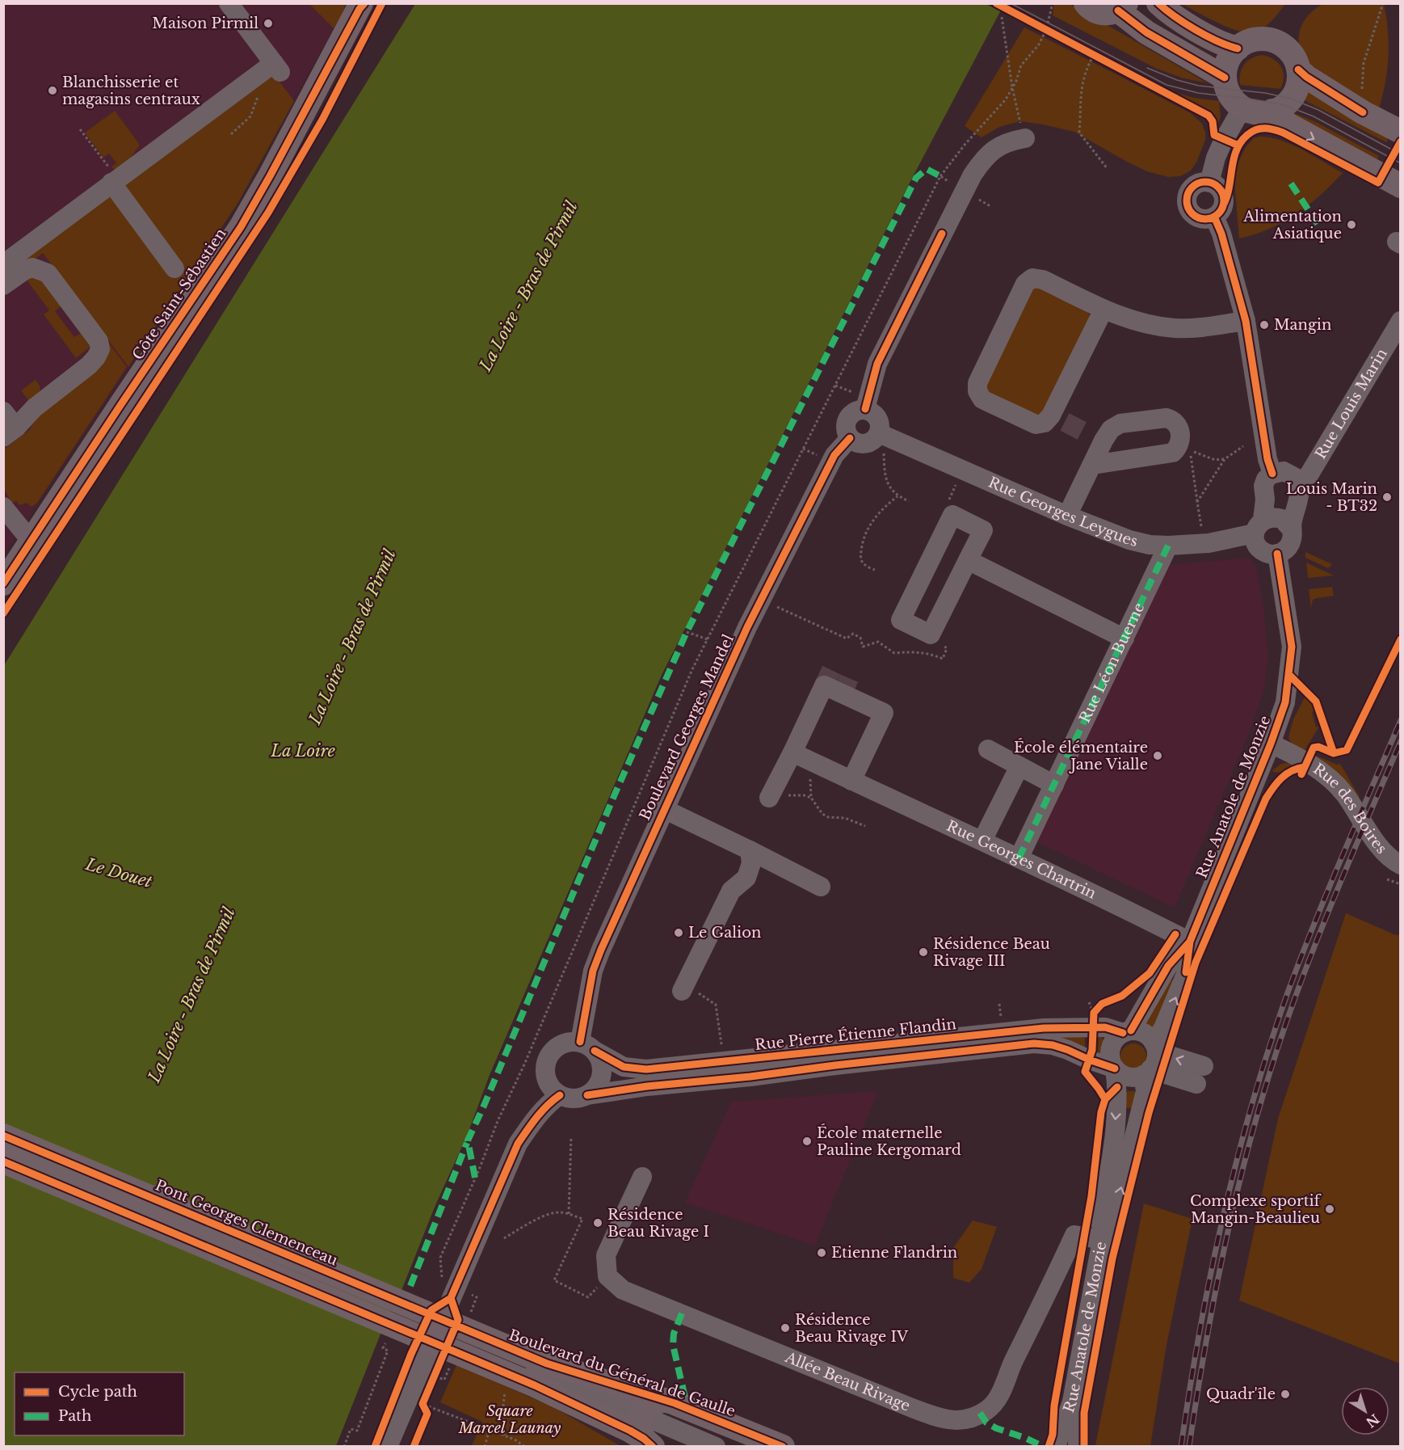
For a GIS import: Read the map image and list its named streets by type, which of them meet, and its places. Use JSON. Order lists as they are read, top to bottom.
{
  "streets": {
    "main road": ["Côte Saint-Sébastien", "Pont Georges Clemenceau", "Boulevard du Général de Gaulle"],
    "street": [
      "Rue Louis Marin",
      "Rue Georges Leygues",
      "Rue Léon Buerne",
      "Boulevard Georges Mandel",
      "Rue Anatole de Monzie",
      "Rue des Boires",
      "Rue Georges Chartrin",
      "Rue Pierre Étienne Flandin",
      "Allée Beau Rivage"
    ]
  },
  "crossings": [
    ["Rue Georges Leygues", "Rue Léon Buerne"],
    ["Rue Georges Leygues", "Boulevard Georges Mandel"],
    ["Rue Georges Leygues", "Rue Anatole de Monzie"],
    ["Rue Léon Buerne", "Rue Georges Chartrin"],
    ["Boulevard Georges Mandel", "Rue Pierre Étienne Flandin"],
    ["Rue Anatole de Monzie", "Rue des Boires"],
    ["Rue Anatole de Monzie", "Rue Georges Chartrin"],
    ["Rue Anatole de Monzie", "Rue Pierre Étienne Flandin"],
    ["Rue Anatole de Monzie", "Allée Beau Rivage"],
    ["Pont Georges Clemenceau", "Boulevard du Général de Gaulle"]
  ],
  "water": ["La Loire - Bras de Pirmil", "La Loire", "Le Douet"],
  "parks": ["Square Marcel Launay"],
  "places": [
    "Maison Pirmil",
    "Blanchisserie et magasins centraux",
    "Alimentation Asiatique",
    "Mangin",
    "Louis Marin - BT32",
    "École élémentaire Jane Vialle",
    "Le Galion",
    "Résidence Beau Rivage III",
    "École maternelle Pauline Kergomard",
    "Complexe sportif Mangin-Beaulieu",
    "Résidence Beau Rivage I",
    "Etienne Flandrin",
    "Résidence Beau Rivage IV",
    "Quadr'île"
  ],
  "legend": ["Cycle path", "Path"],
  "north": "bottom right"
}
